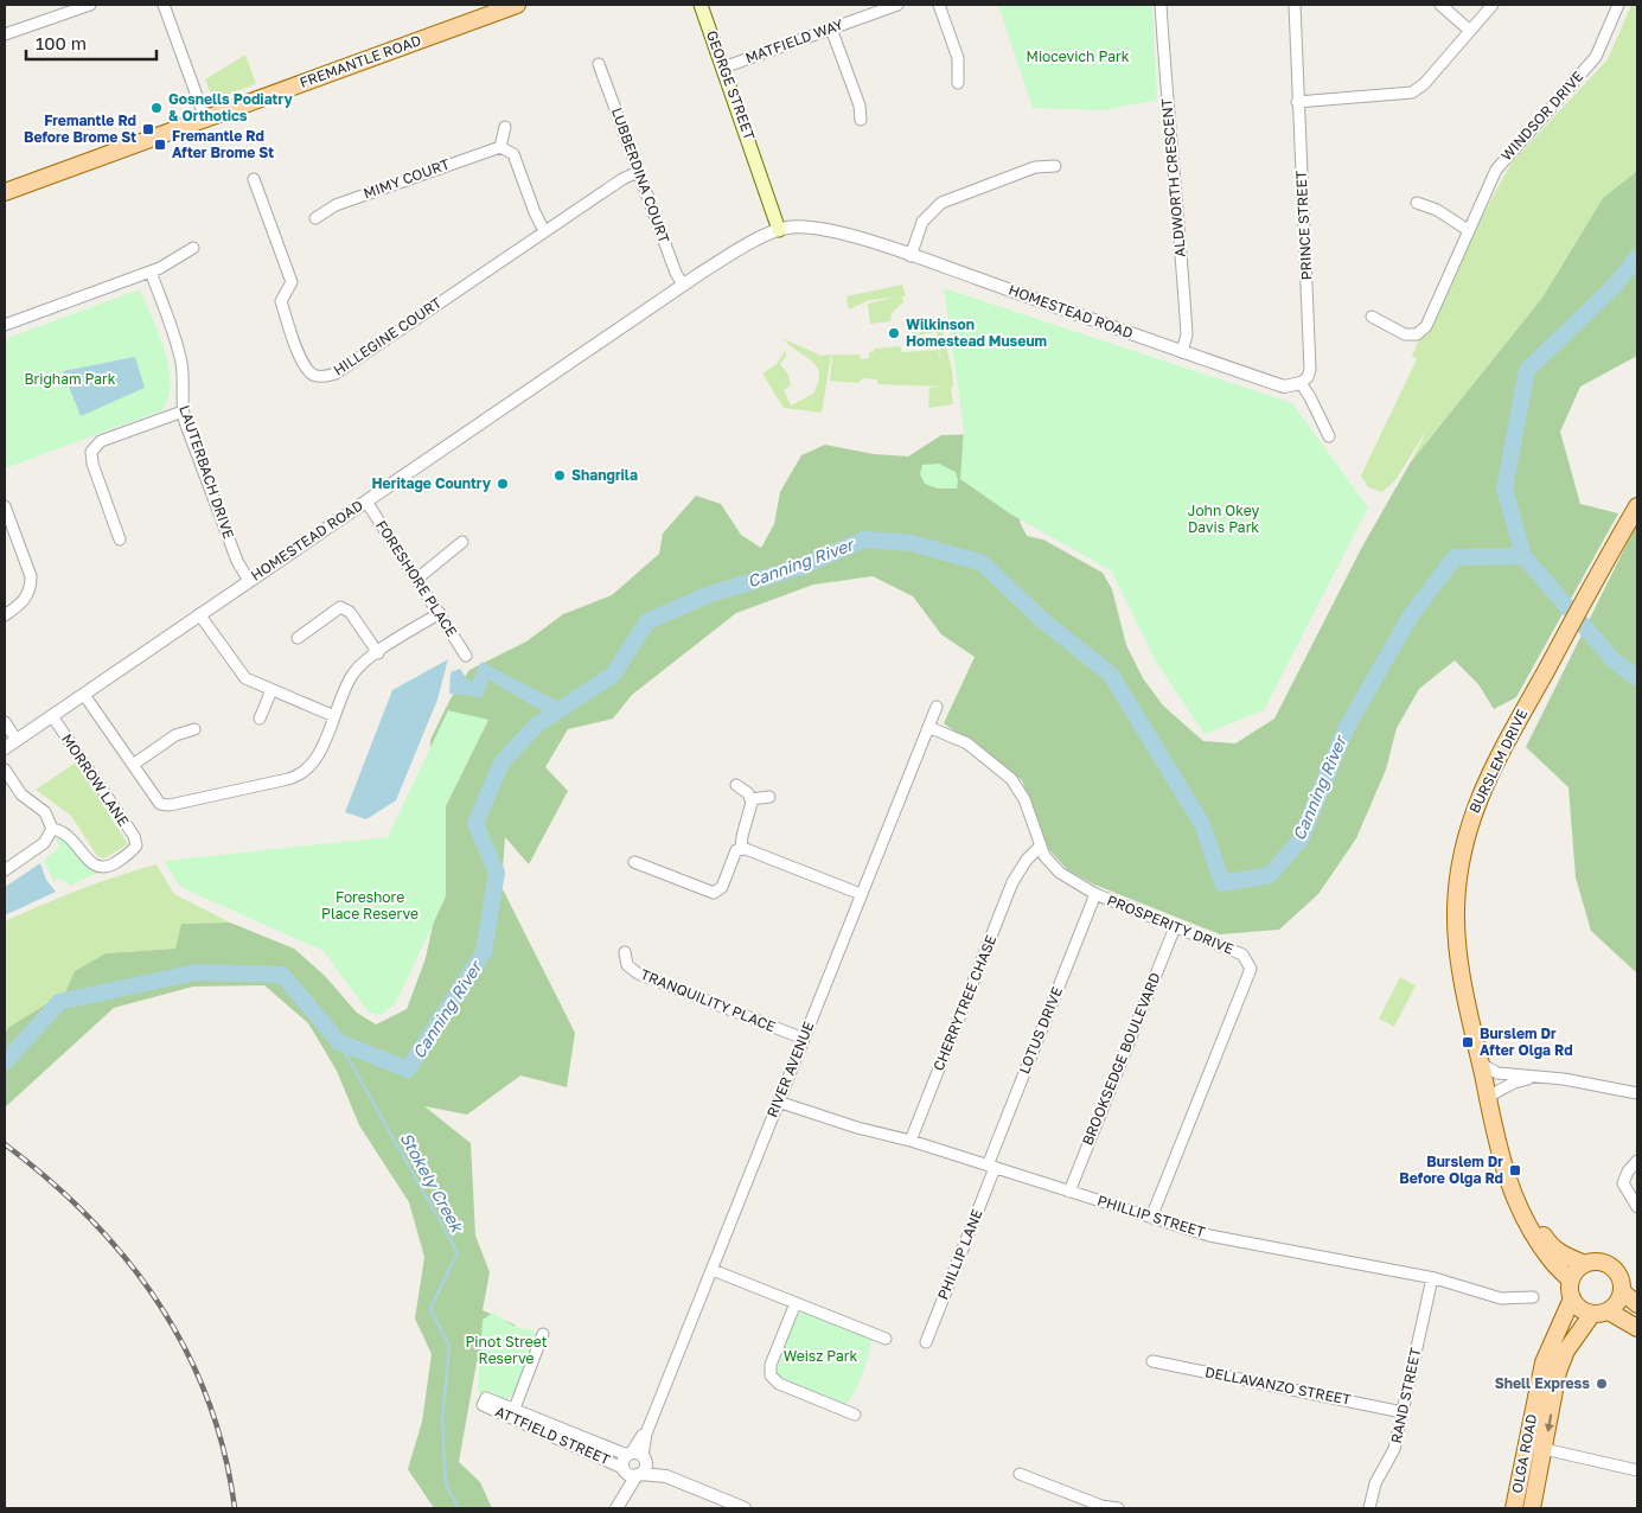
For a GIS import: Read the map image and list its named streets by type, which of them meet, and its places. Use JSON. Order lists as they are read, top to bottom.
{
  "streets": {
    "main road": [
      "FREMANTLE ROAD",
      "GEORGE STREET",
      "BURSLEM DRIVE",
      "OLGA ROAD"
    ],
    "street": [
      "MATFIELD WAY",
      "WINDSOR DRIVE",
      "LUBBERDINA COURT",
      "ALDWORTH CRESCENT",
      "MIMY COURT",
      "PRINCE STREET",
      "HOMESTEAD ROAD",
      "HILLEGINE COURT",
      "LAUTERBACH DRIVE",
      "FORESHORE PLACE",
      "MORROW LANE",
      "PROSPERITY DRIVE",
      "TRANQUILITY PLACE",
      "CHERRYTREE CHASE",
      "LOTUS DRIVE",
      "BROOKSEDGE BOULEVARD",
      "RIVER AVENUE",
      "PHILLIP STREET",
      "PHILLIP LANE",
      "DELLAVANZO STREET",
      "RAND STREET",
      "ATTFIELD STREET"
    ]
  },
  "crossings": [
    ["MATFIELD WAY", "GEORGE STREET"],
    ["GEORGE STREET", "HOMESTEAD ROAD"],
    ["LUBBERDINA COURT", "HOMESTEAD ROAD"],
    ["LUBBERDINA COURT", "HILLEGINE COURT"],
    ["ALDWORTH CRESCENT", "HOMESTEAD ROAD"],
    ["PRINCE STREET", "HOMESTEAD ROAD"],
    ["HOMESTEAD ROAD", "LAUTERBACH DRIVE"],
    ["HOMESTEAD ROAD", "FORESHORE PLACE"],
    ["HOMESTEAD ROAD", "MORROW LANE"],
    ["BURSLEM DRIVE", "OLGA ROAD"],
    ["PROSPERITY DRIVE", "CHERRYTREE CHASE"],
    ["PROSPERITY DRIVE", "LOTUS DRIVE"],
    ["PROSPERITY DRIVE", "BROOKSEDGE BOULEVARD"],
    ["PROSPERITY DRIVE", "RIVER AVENUE"],
    ["PROSPERITY DRIVE", "PHILLIP STREET"],
    ["TRANQUILITY PLACE", "RIVER AVENUE"],
    ["CHERRYTREE CHASE", "PHILLIP STREET"],
    ["LOTUS DRIVE", "PHILLIP STREET"],
    ["LOTUS DRIVE", "PHILLIP LANE"],
    ["BROOKSEDGE BOULEVARD", "PHILLIP STREET"],
    ["RIVER AVENUE", "PHILLIP STREET"],
    ["RIVER AVENUE", "ATTFIELD STREET"],
    ["PHILLIP STREET", "PHILLIP LANE"],
    ["PHILLIP STREET", "RAND STREET"],
    ["DELLAVANZO STREET", "RAND STREET"]
  ],
  "water": ["Canning River", "Stokely Creek"],
  "parks": [
    "Miocevich Park",
    "Brigham Park",
    "John Okey Davis Park",
    "Foreshore Place Reserve",
    "Pinot Street Reserve",
    "Weisz Park"
  ],
  "places": {
    "other": [
      "Gosnells Podiatry & Orthotics",
      "Wilkinson Homestead Museum",
      "Shangrila",
      "Heritage Country",
      "Shell Express"
    ],
    "transit": [
      "Fremantle Rd Before Brome St",
      "Fremantle Rd After Brome St",
      "Burslem Dr After Olga Rd",
      "Burslem Dr Before Olga Rd"
    ]
  },
  "scale_bar": "100 m"
}
